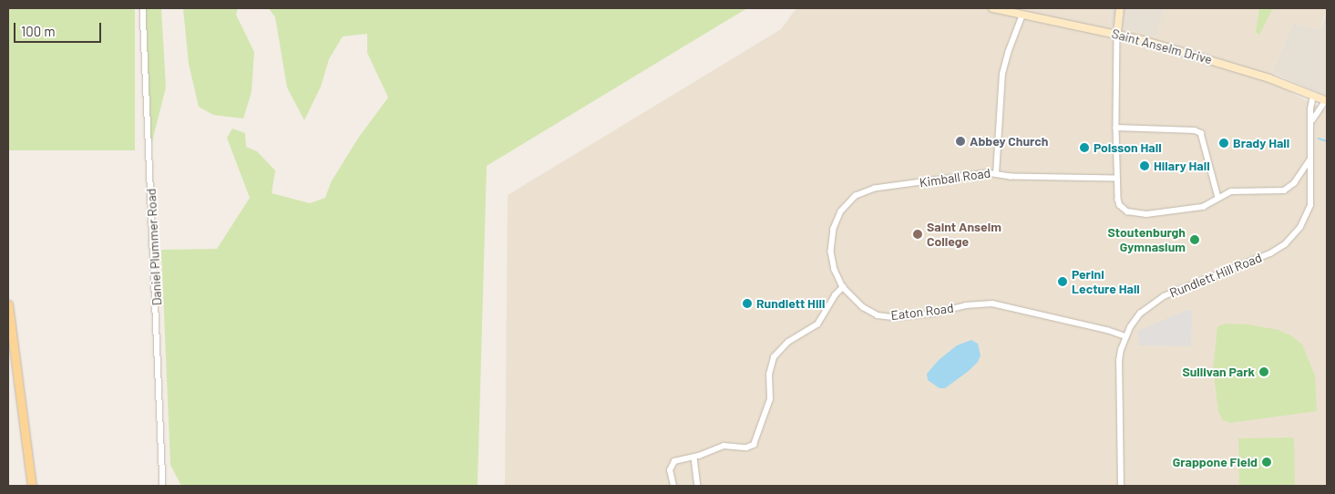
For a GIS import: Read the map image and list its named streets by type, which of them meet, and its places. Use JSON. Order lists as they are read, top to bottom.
{
  "streets": {
    "street": [
      "Saint Anselm Drive",
      "Kimball Road",
      "Daniel Plummer Road",
      "Rundlett Hill Road",
      "Eaton Road"
    ]
  },
  "crossings": [
    ["Saint Anselm Drive", "Kimball Road"],
    ["Saint Anselm Drive", "Rundlett Hill Road"],
    ["Kimball Road", "Eaton Road"],
    ["Rundlett Hill Road", "Eaton Road"]
  ],
  "places": [
    "Abbey Church",
    "Brady Hall",
    "Poisson Hall",
    "Hilary Hall",
    "Saint Anselm College",
    "Stoutenburgh Gymnasium",
    "Perini Lecture Hall",
    "Rundlett Hill",
    "Sullivan Park",
    "Grappone Field"
  ],
  "scale_bar": "100 m"
}
